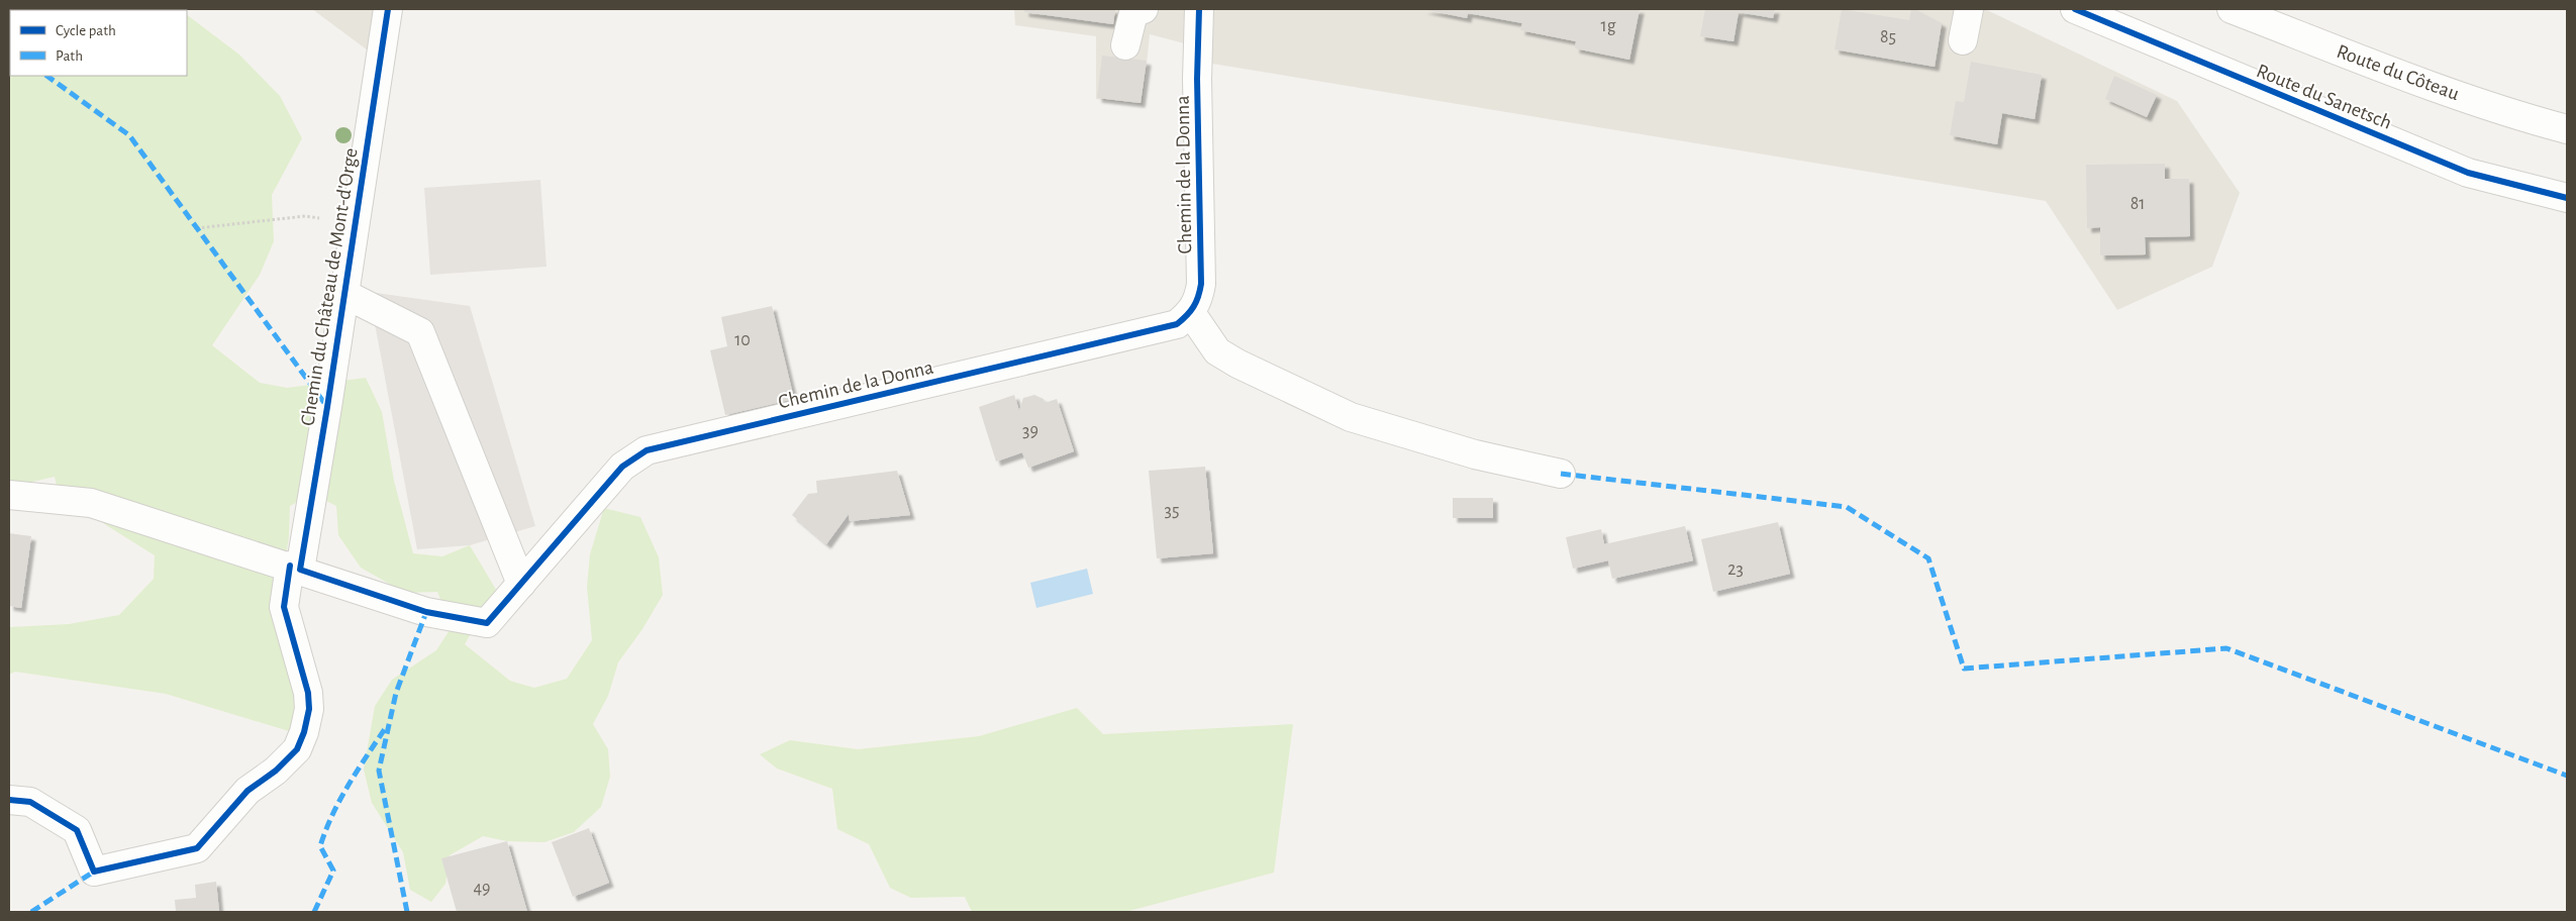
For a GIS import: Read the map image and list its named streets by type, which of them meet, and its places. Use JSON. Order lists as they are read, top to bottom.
{
  "streets": {
    "street": [
      "Route du Côteau",
      "Route du Sanetsch",
      "Chemin de la Donna",
      "Chemin du Château de Mont-d'Orge"
    ]
  },
  "crossings": [
    ["Chemin de la Donna", "Chemin du Château de Mont-d'Orge"]
  ],
  "house_numbers": [
    "1g",
    "85",
    "81",
    "10",
    "39",
    "35",
    "23",
    "49"
  ],
  "legend": ["Cycle path", "Path"]
}
